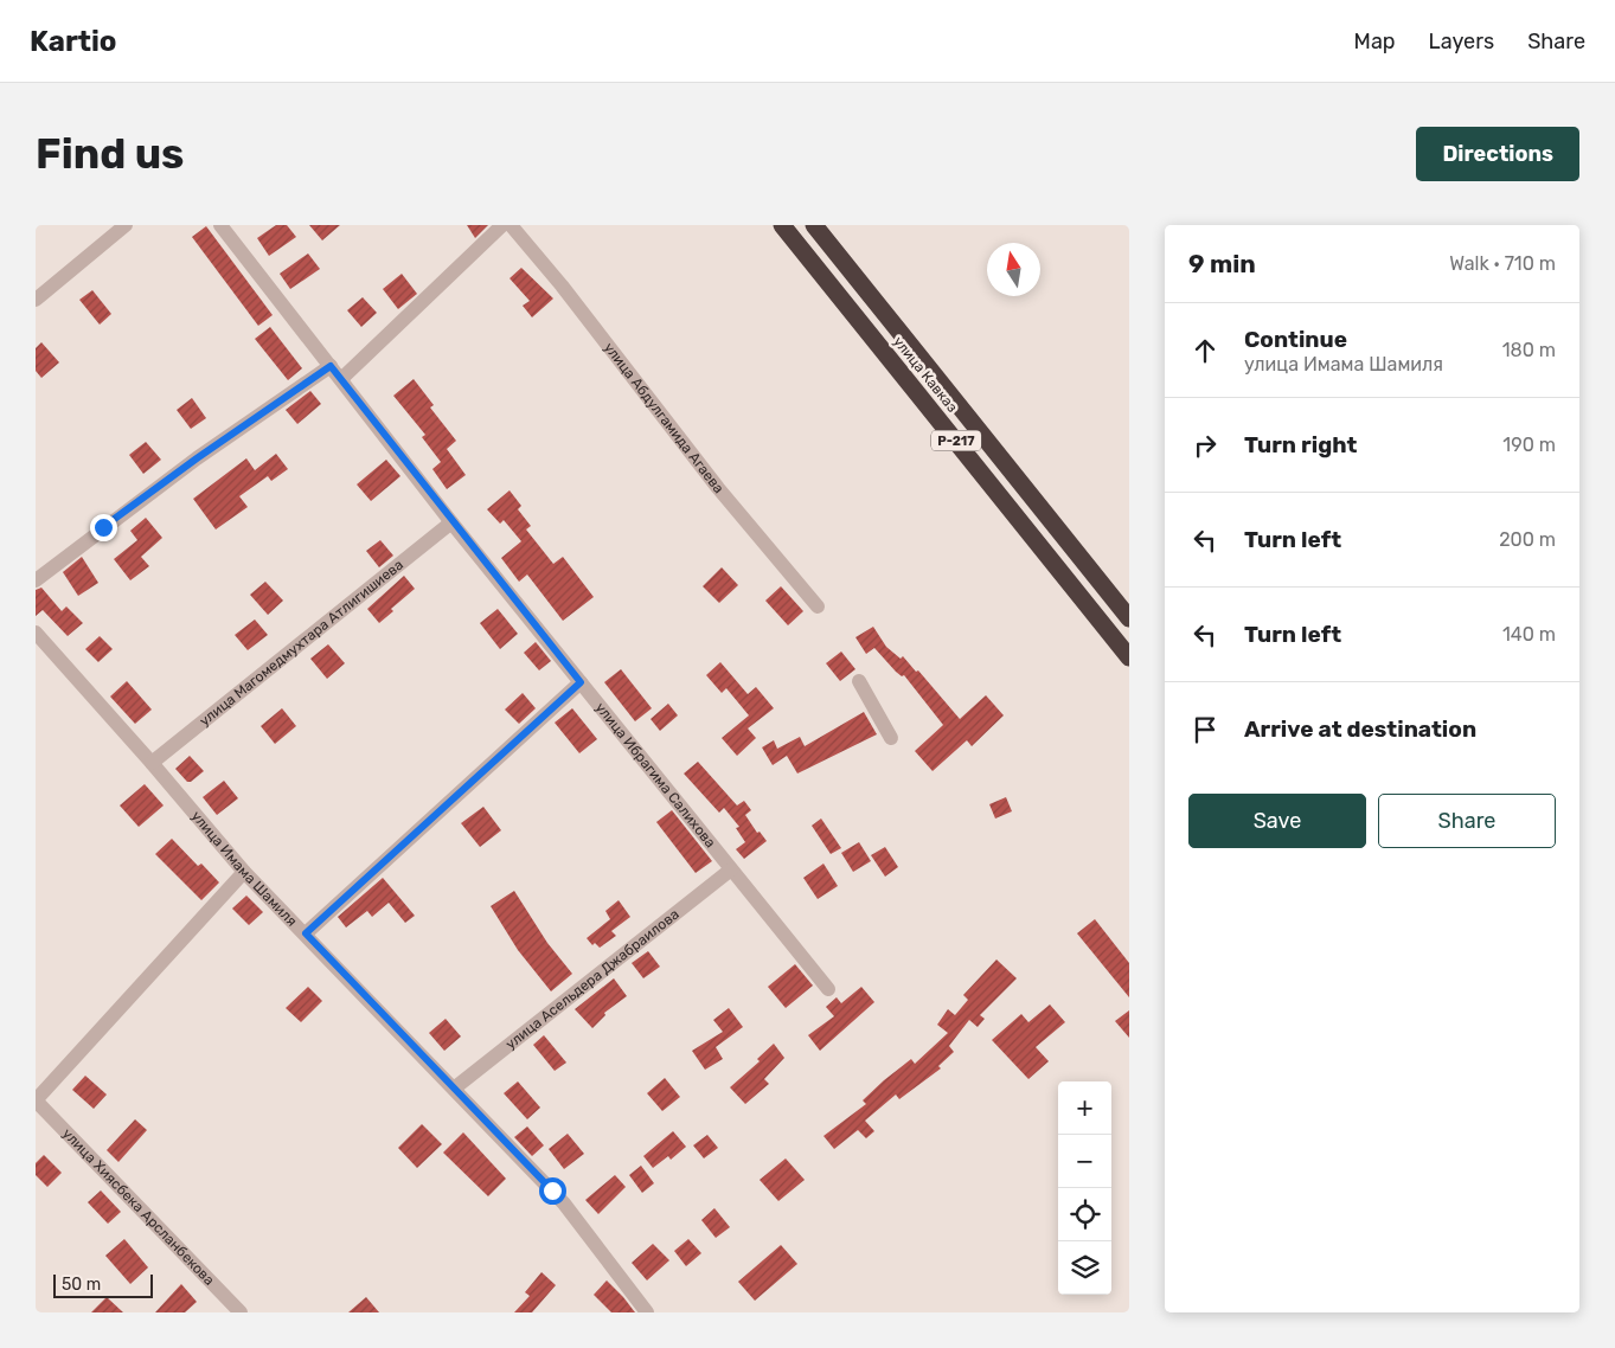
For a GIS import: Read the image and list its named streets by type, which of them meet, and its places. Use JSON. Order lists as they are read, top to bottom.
{
  "streets": {
    "highway": ["улица Кавказ", "Р-217"],
    "street": [
      "улица Абдулгамида Агаева",
      "улица Магомедмухтара Атлигишиева",
      "улица Ибрагима Салихова",
      "улица Имама Шамиля",
      "улица Асельдера Джабраилова",
      "улица Хиясбека Арсланбекова"
    ]
  },
  "crossings": [
    ["улица Магомедмухтара Атлигишиева", "улица Ибрагима Салихова"],
    ["улица Магомедмухтара Атлигишиева", "улица Имама Шамиля"],
    ["улица Ибрагима Салихова", "улица Асельдера Джабраилова"],
    ["улица Имама Шамиля", "улица Асельдера Джабраилова"]
  ],
  "scale_bar": "50 m",
  "north": "top",
  "page": {
    "header": "Kartio",
    "nav": ["Map", "Layers", "Share"],
    "buttons": [
      "Directions",
      ["Save", "Share"]
    ],
    "title": "Find us",
    "heading": ["9 min", "Walk · 710 m"],
    "list": [
      ["Continue", "улица Имама Шамиля", "180 m"],
      ["Turn right", "190 m"],
      ["Turn left", "200 m"],
      ["Turn left", "140 m"],
      "Arrive at destination"
    ],
    "map_buttons": ["+", "−"],
    "scale": "50 m"
  }
}
